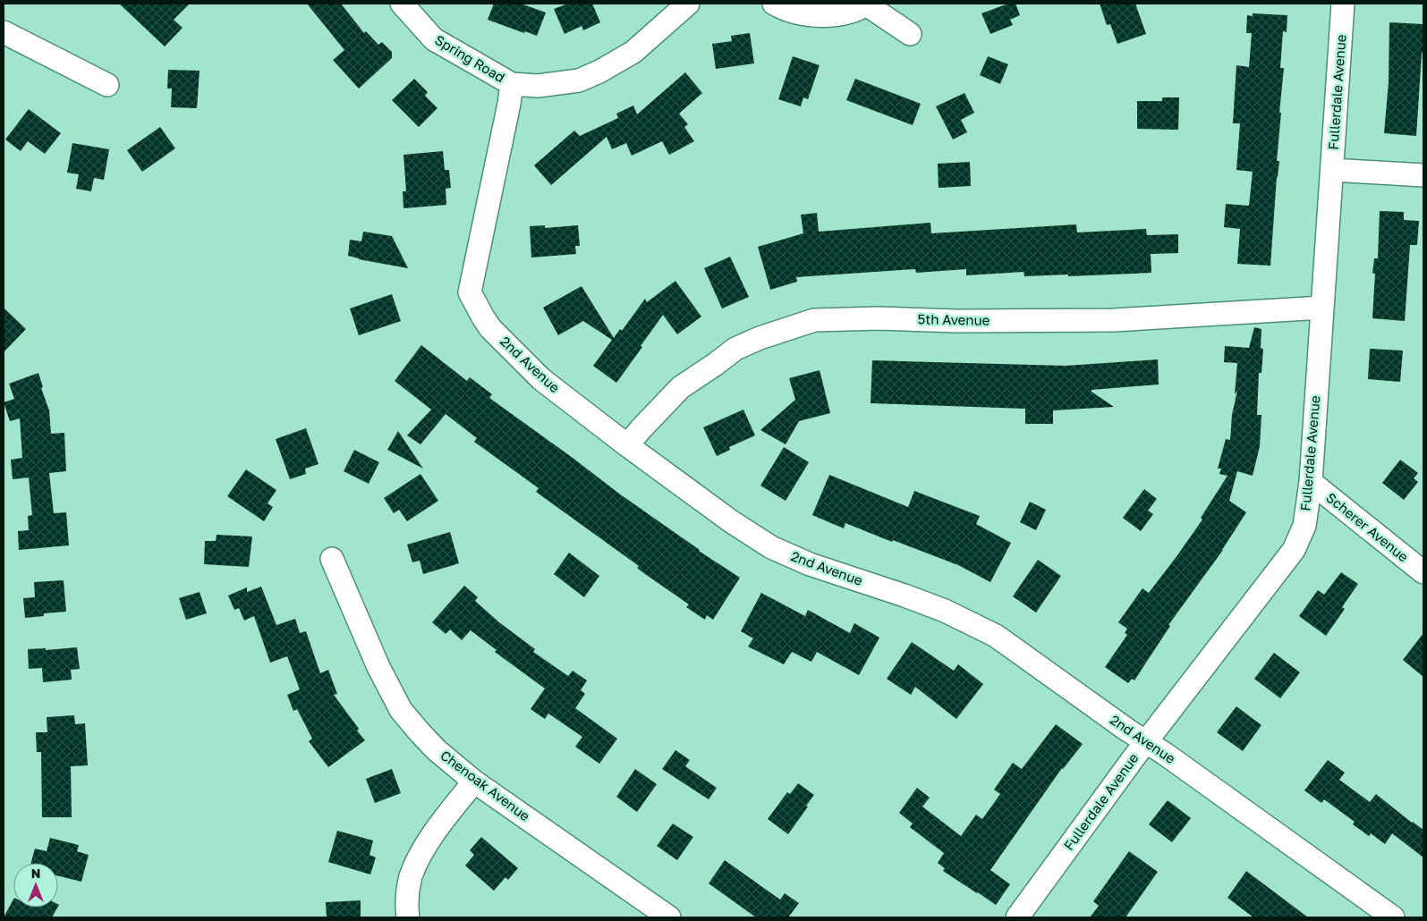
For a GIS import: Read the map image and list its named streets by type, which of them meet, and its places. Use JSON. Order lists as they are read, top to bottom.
{
  "streets": {
    "street": [
      "Spring Road",
      "Fullerdale Avenue",
      "5th Avenue",
      "2nd Avenue",
      "Scherer Avenue",
      "Chenoak Avenue"
    ]
  },
  "crossings": [
    ["Spring Road", "2nd Avenue"],
    ["Fullerdale Avenue", "5th Avenue"],
    ["Fullerdale Avenue", "2nd Avenue"],
    ["Fullerdale Avenue", "Scherer Avenue"],
    ["5th Avenue", "2nd Avenue"]
  ],
  "north": "top"
}
